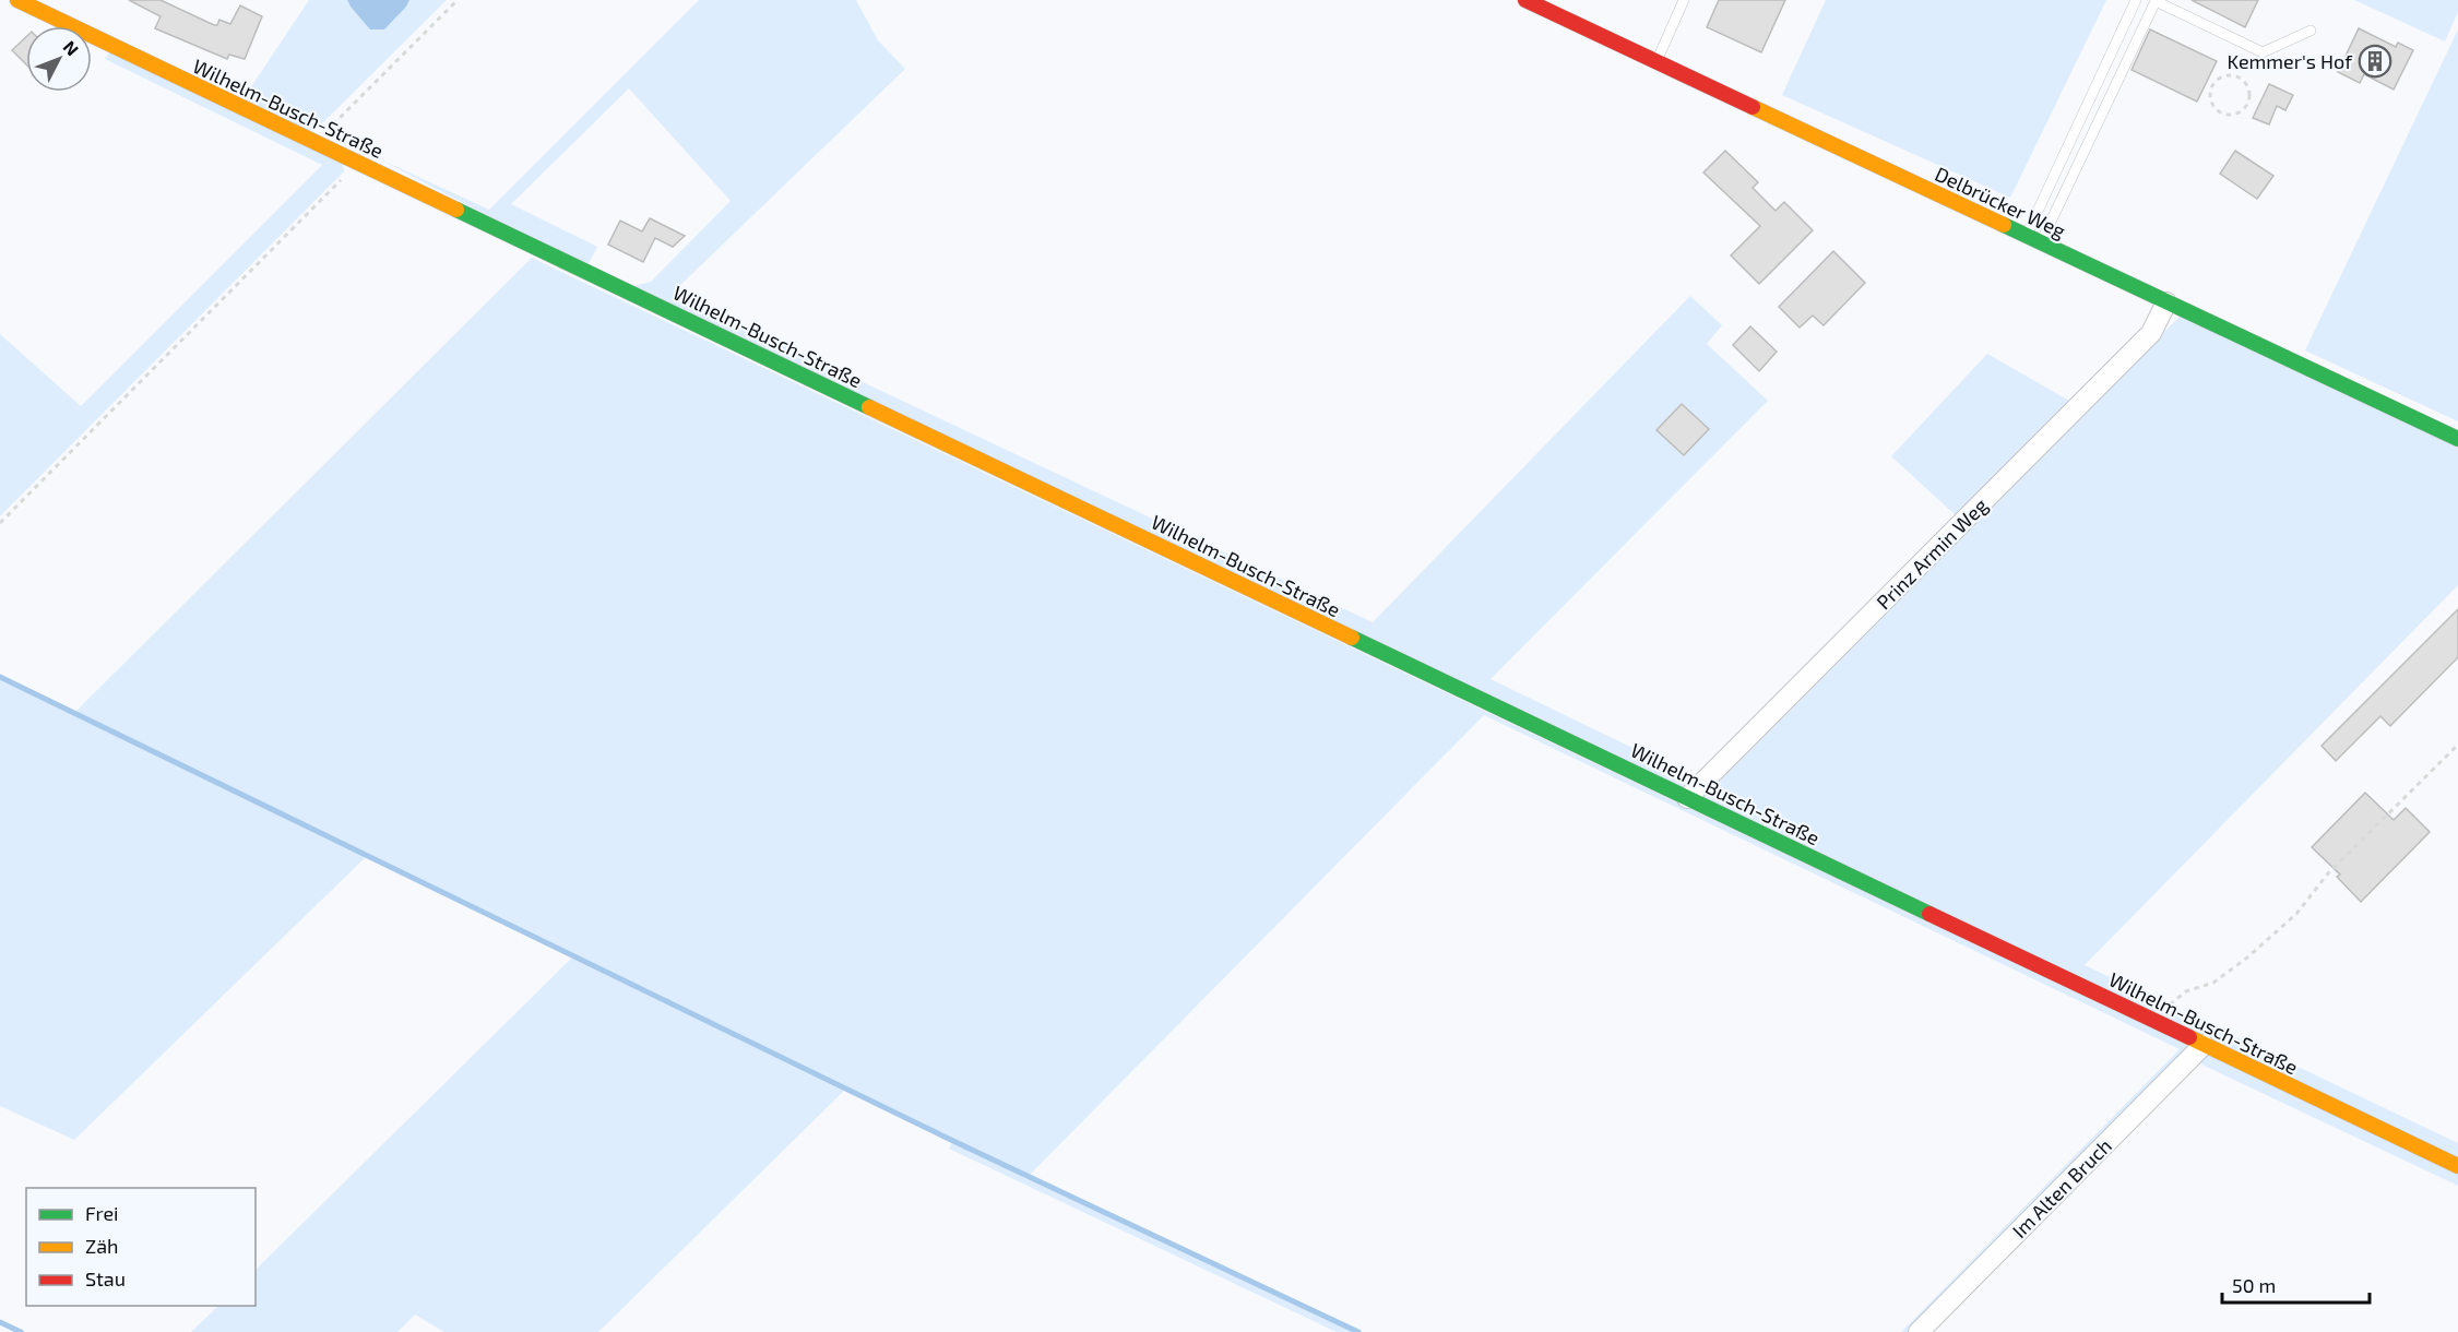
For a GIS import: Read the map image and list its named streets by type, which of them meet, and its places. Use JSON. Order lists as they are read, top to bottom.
{
  "streets": {
    "street": [
      "Wilhelm-Busch-Straße",
      "Delbrücker Weg",
      "Prinz Armin Weg",
      "Im Alten Bruch"
    ]
  },
  "crossings": [
    ["Wilhelm-Busch-Straße", "Prinz Armin Weg"],
    ["Wilhelm-Busch-Straße", "Im Alten Bruch"],
    ["Delbrücker Weg", "Prinz Armin Weg"]
  ],
  "places": {
    "building": ["Kemmer's Hof"]
  },
  "legend": ["Frei", "Zäh", "Stau"],
  "scale_bar": "50 m",
  "north": "top right"
}
